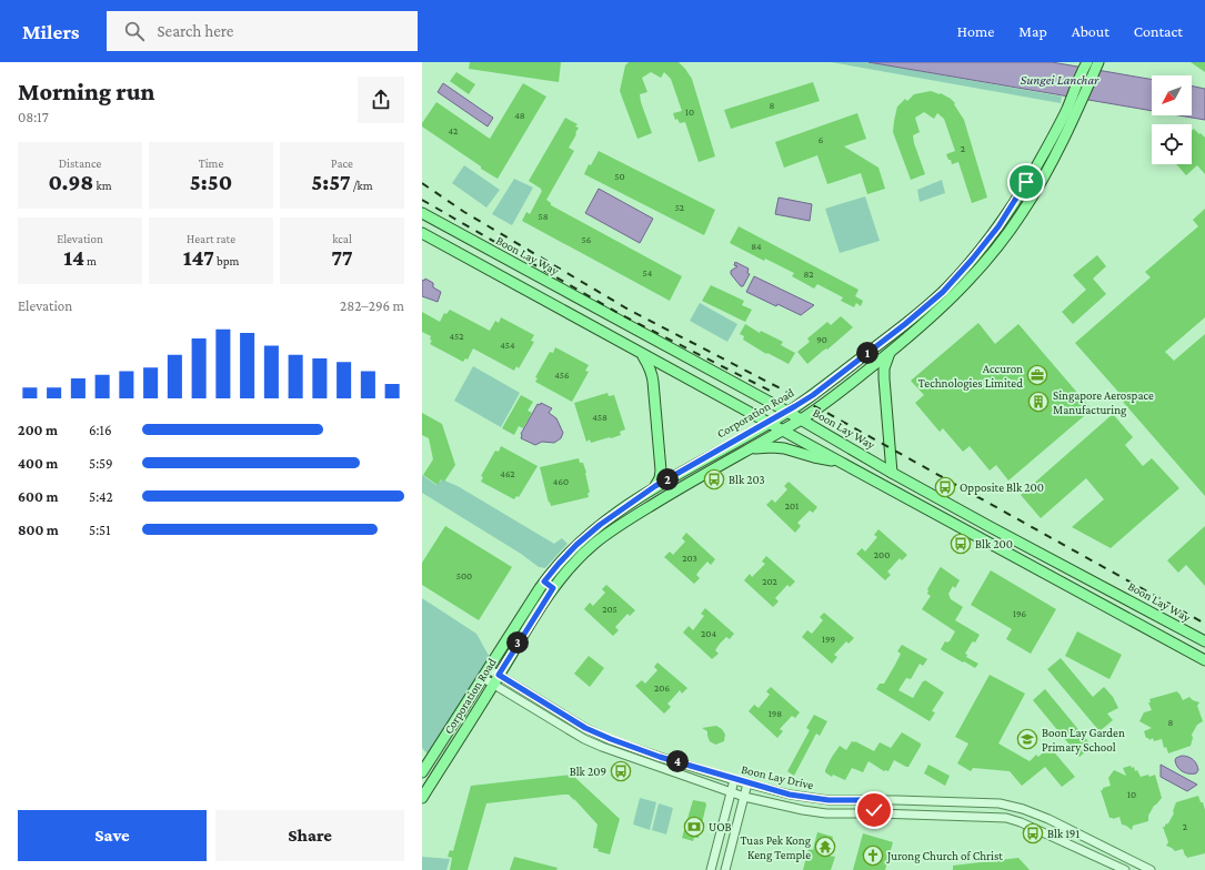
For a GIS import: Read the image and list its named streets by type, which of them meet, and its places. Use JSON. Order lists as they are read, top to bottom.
{
  "streets": {
    "main road": ["Boon Lay Way", "Corporation Road"],
    "street": ["Boon Lay Drive"]
  },
  "crossings": [
    ["Boon Lay Way", "Corporation Road"],
    ["Corporation Road", "Boon Lay Drive"]
  ],
  "water": ["Sungei Lanchar"],
  "places": {
    "office": ["Accuron Technologies Limited"],
    "building": ["Singapore Aerospace Manufacturing"],
    "bus stop": [
      "Blk 203",
      "Opposite Blk 200",
      "Blk 200",
      "Blk 209",
      "Blk 191"
    ],
    "school or university": ["Boon Lay Garden Primary School"],
    "bank": ["UOB"],
    "temple": ["Tuas Pek Kong Keng Temple"],
    "church": ["Jurong Church of Christ"]
  },
  "house_numbers": [
    "8",
    "10",
    "48",
    "42",
    "6",
    "2",
    "50",
    "52",
    "58",
    "56",
    "84",
    "54",
    "82",
    "452",
    "90",
    "454",
    "456",
    "458",
    "462",
    "460",
    "201",
    "200",
    "203",
    "500",
    "202",
    "205",
    "196",
    "204",
    "199",
    "206",
    "198",
    "8",
    "10",
    "2"
  ],
  "north": "bottom left",
  "page": {
    "header": "Milers",
    "search": "Search here",
    "nav": [
      "Home",
      "Map",
      "About",
      "Contact"
    ],
    "heading": ["Morning run", "08:17"],
    "stats": [
      ["Distance", "0.98 km"],
      ["Time", "5:50"],
      ["Pace", "5:57 /km"],
      ["Elevation", "14 m"],
      ["Heart rate", "147 bpm"],
      ["kcal", "77"]
    ],
    "chart": ["Elevation", "282–296 m"],
    "pins": [
      "1",
      "2",
      "3",
      "4"
    ],
    "list": [
      {
        "name": "200 m",
        "note": "6:16"
      },
      {
        "name": "400 m",
        "note": "5:59"
      },
      {
        "name": "600 m",
        "note": "5:42"
      },
      {
        "name": "800 m",
        "note": "5:51"
      }
    ],
    "buttons": ["Save", "Share"]
  }
}
